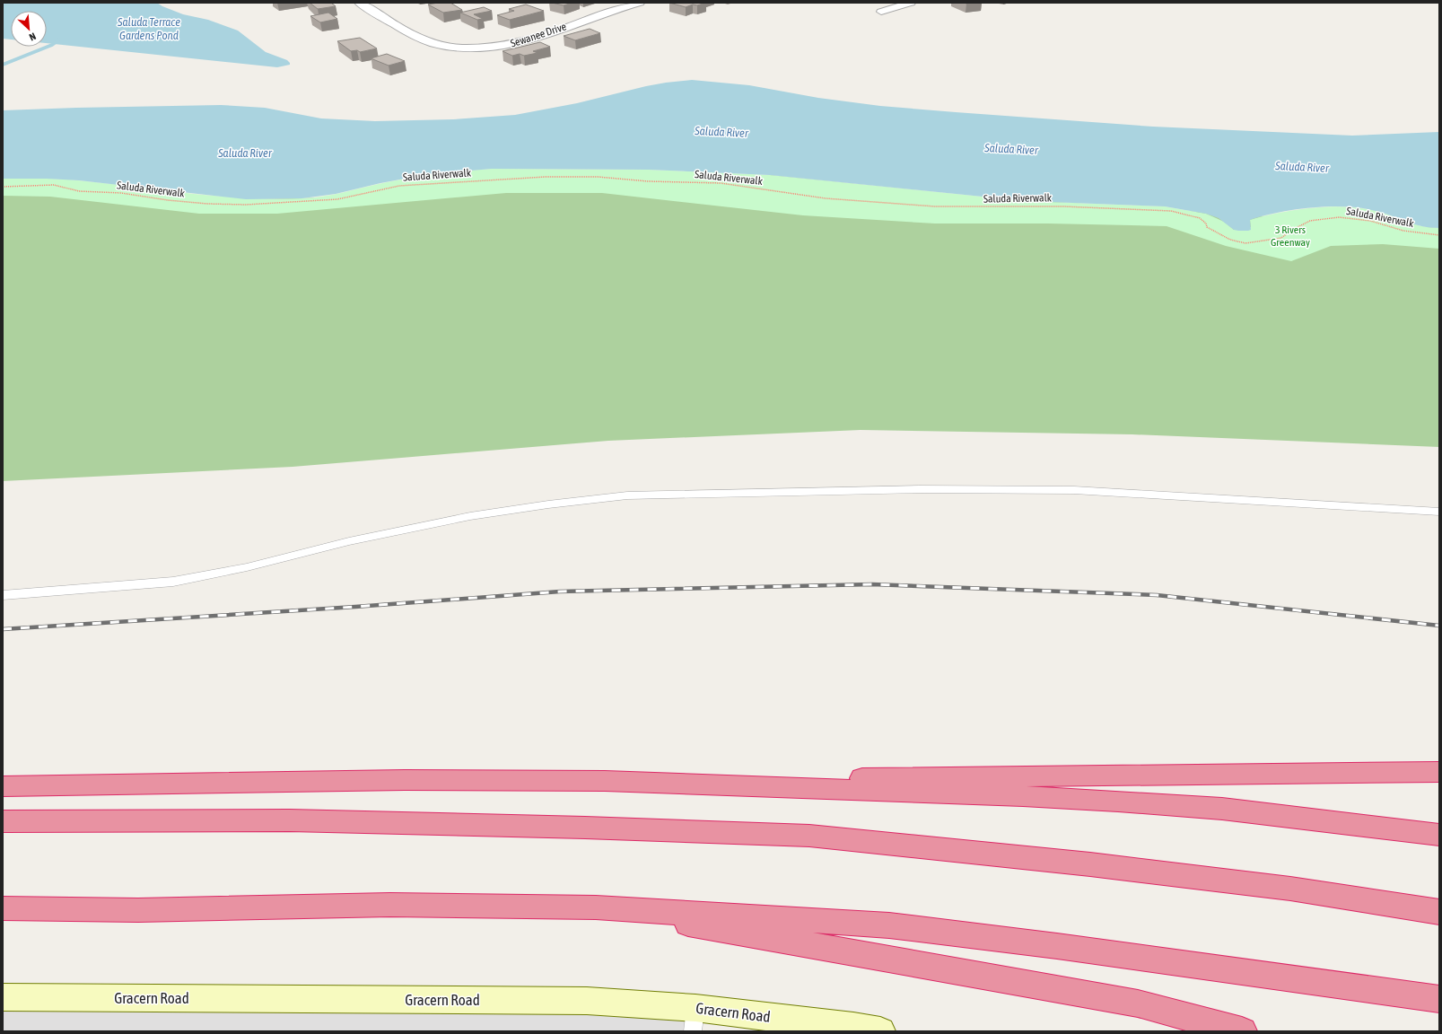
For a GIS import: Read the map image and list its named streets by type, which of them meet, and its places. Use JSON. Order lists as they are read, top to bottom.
{
  "streets": {
    "street": ["Sewanee Drive", "Gracern Road"],
    "path": ["Saluda Riverwalk"]
  },
  "water": ["Saluda Terrace Gardens Pond", "Saluda River"],
  "parks": ["3 Rivers Greenway"],
  "north": "bottom right"
}
